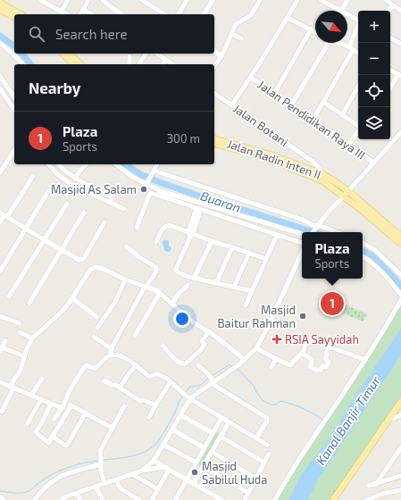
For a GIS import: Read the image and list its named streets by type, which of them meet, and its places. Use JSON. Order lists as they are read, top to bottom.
{
  "streets": {
    "main road": ["Jalan Radin Inten II"],
    "street": ["Jalan Pendidikan Raya III", "Jalan Botani"]
  },
  "crossings": [
    ["Jalan Botani", "Jalan Radin Inten II"]
  ],
  "water": ["Buaran", "Kanal Banjir Timur"],
  "places": {
    "other": ["Masjid As Salam", "Masjid Baitur Rahman", "Masjid Sabilul Huda"],
    "health": ["RSIA Sayyidah"]
  },
  "north": "bottom right",
  "page": {
    "map_buttons": ["+", "−"],
    "search": "Search here",
    "heading": "Nearby",
    "list": [
      {
        "mark": "1",
        "name": "Plaza",
        "note": "Sports",
        "value": "300 m"
      }
    ],
    "popup": ["Plaza", "Sports"],
    "pins": "1"
  }
}
